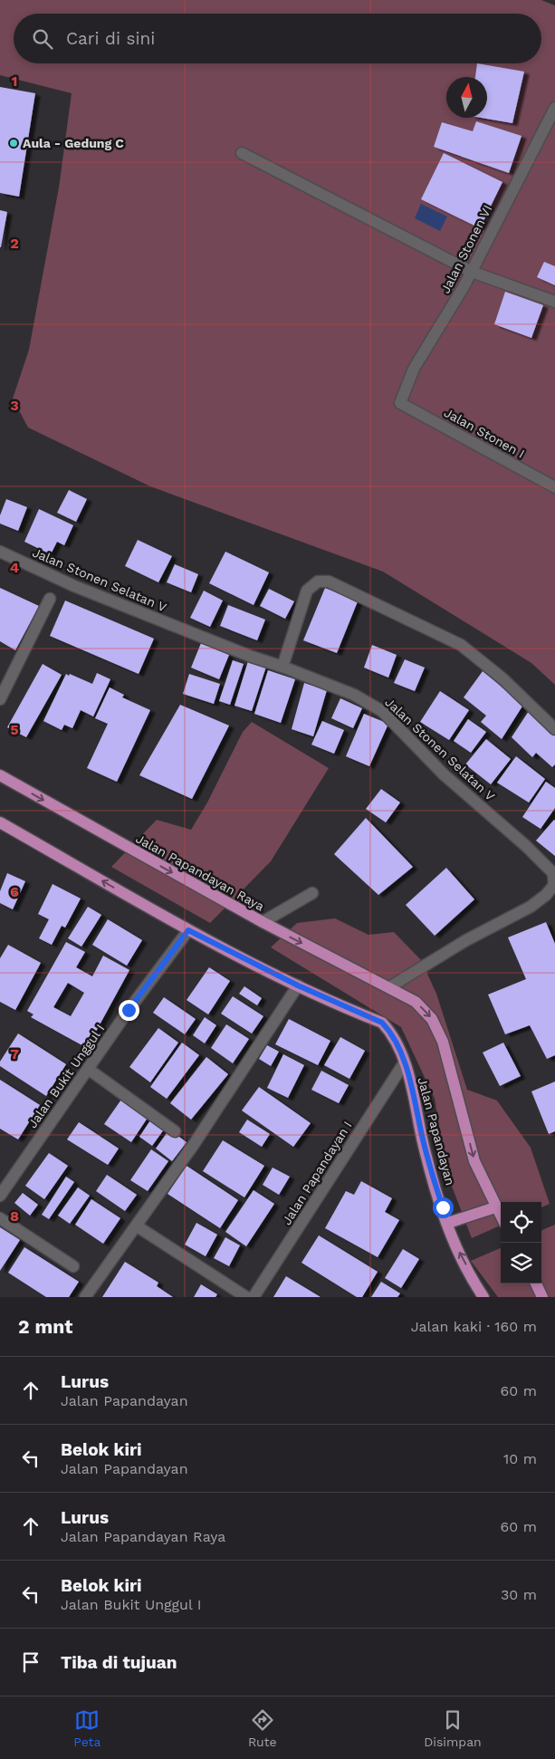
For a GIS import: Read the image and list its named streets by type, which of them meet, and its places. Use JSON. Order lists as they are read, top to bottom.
{
  "streets": {
    "main road": ["Jalan Papandayan Raya", "Jalan Papandayan"],
    "street": [
      "Jalan Stonen VI",
      "Jalan Stonen I",
      "Jalan Stonen Selatan V",
      "Jalan Bukit Unggul I",
      "Jalan Papandayan I"
    ]
  },
  "crossings": [
    ["Jalan Stonen VI", "Jalan Stonen I"],
    ["Jalan Stonen Selatan V", "Jalan Papandayan Raya"],
    ["Jalan Papandayan", "Jalan Papandayan I"]
  ],
  "places": ["Aula - Gedung C"],
  "north": "top",
  "page": {
    "search": "Cari di sini",
    "heading": ["2 mnt", "Jalan kaki · 160 m"],
    "list": [
      ["Lurus", "Jalan Papandayan", "60 m"],
      ["Belok kiri", "Jalan Papandayan", "10 m"],
      ["Lurus", "Jalan Papandayan Raya", "60 m"],
      ["Belok kiri", "Jalan Bukit Unggul I", "30 m"],
      "Tiba di tujuan"
    ],
    "nav": ["Peta", "Rute", "Disimpan"]
  },
  "grid": {
    "rows": [
      "1",
      "2",
      "3",
      "4",
      "5",
      "6",
      "7",
      "8"
    ]
  }
}
